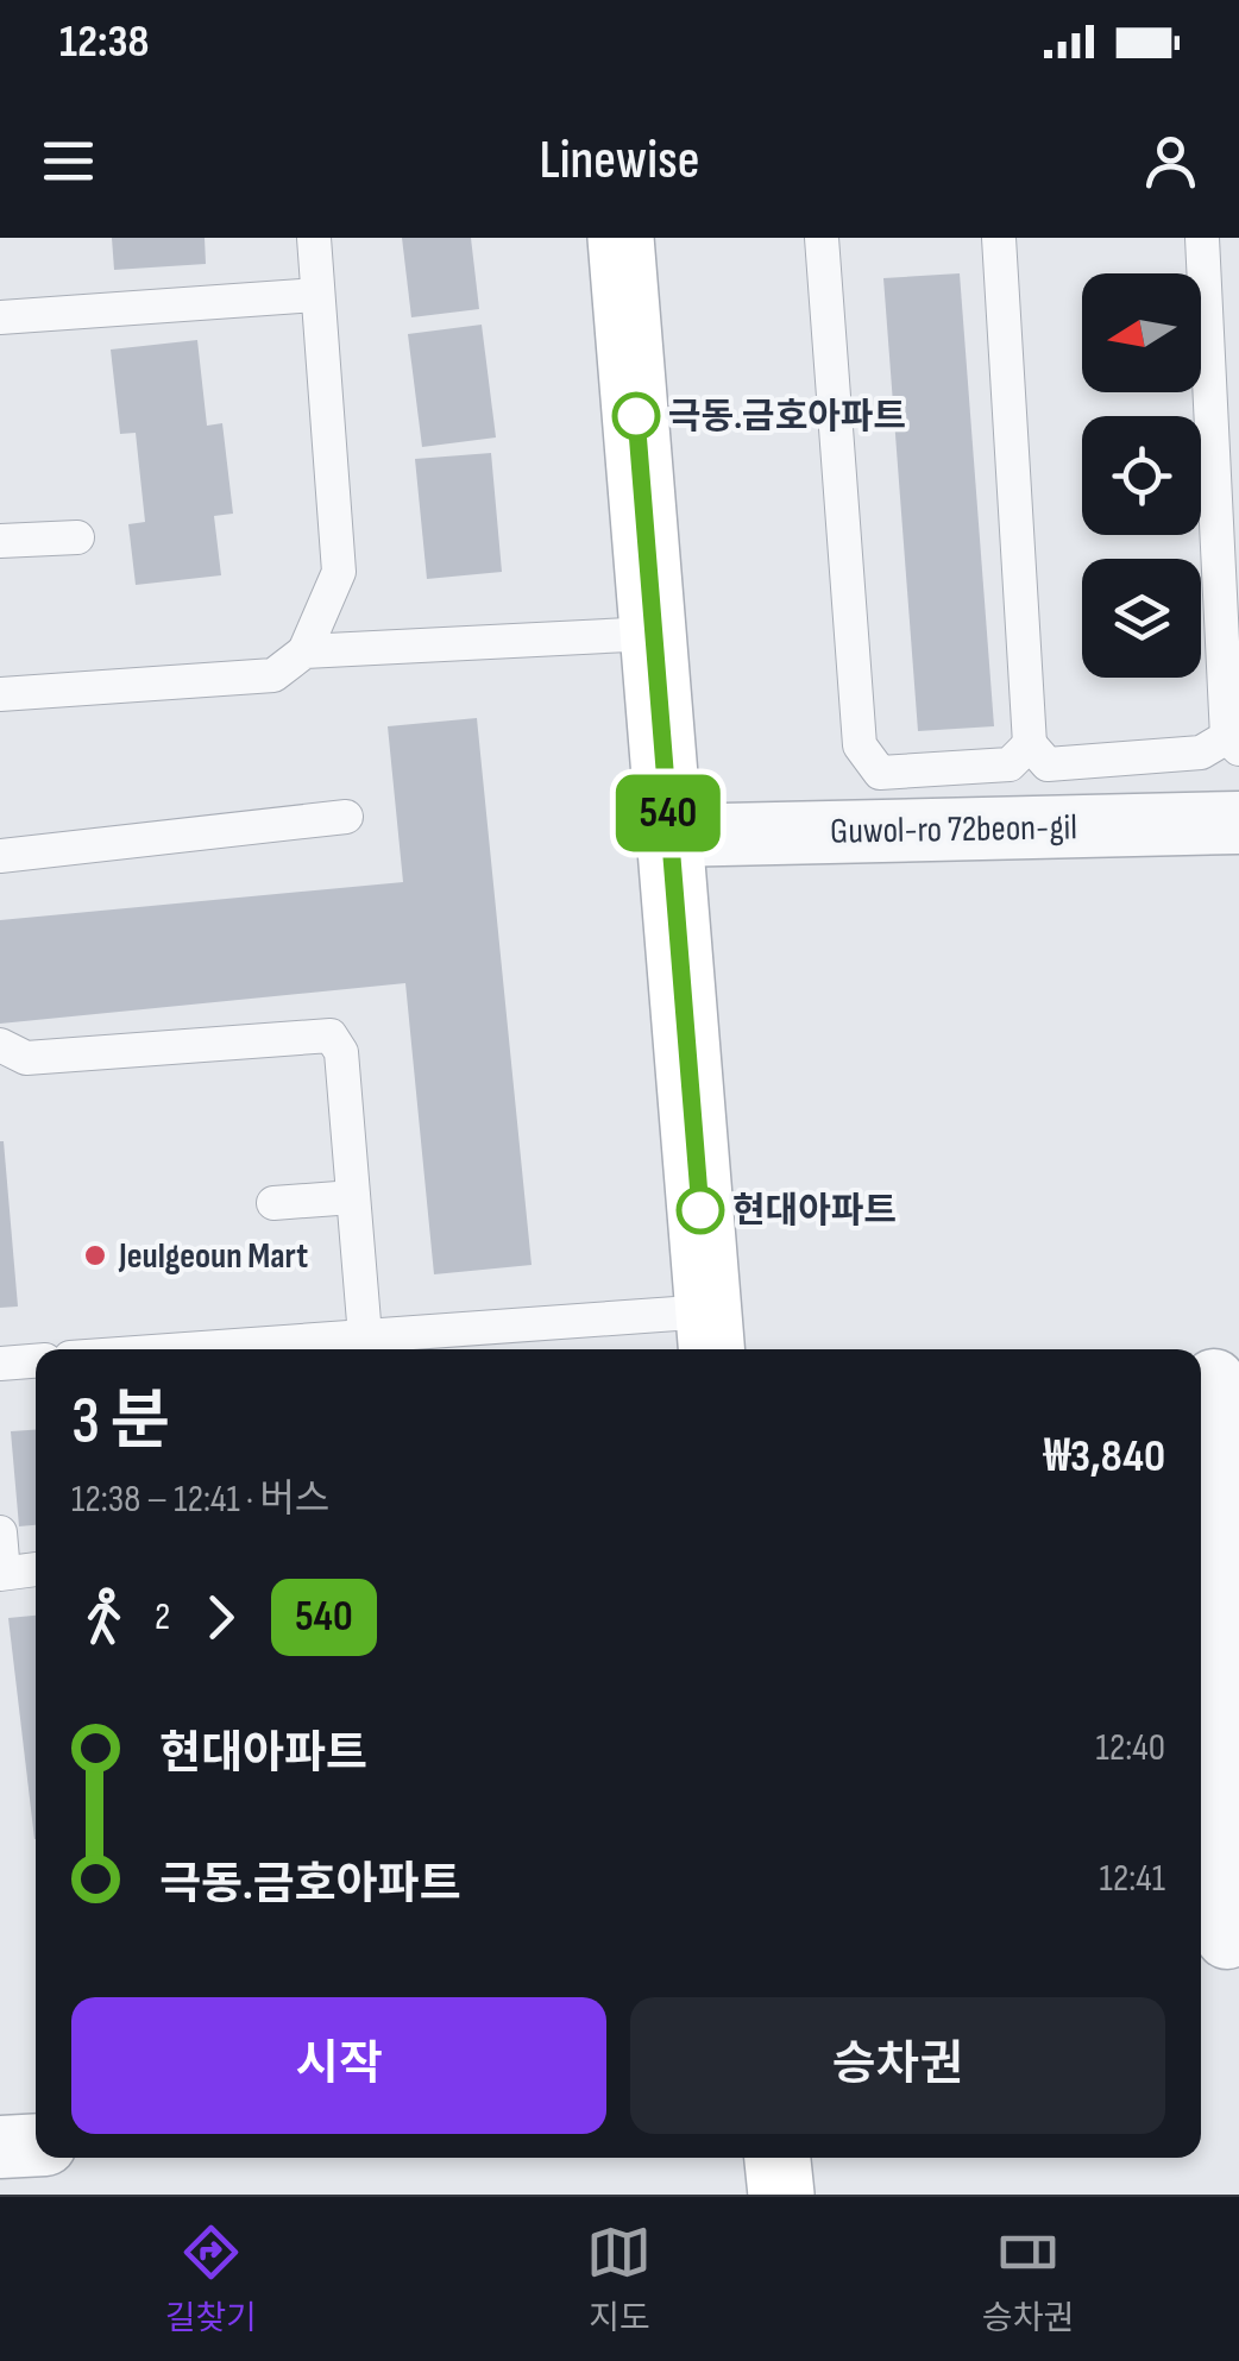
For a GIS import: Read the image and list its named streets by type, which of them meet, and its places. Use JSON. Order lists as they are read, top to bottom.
{
  "streets": {
    "street": ["Guwol-ro 72beon-gil"]
  },
  "places": ["극동.금호아파트", "현대아파트", "Jeulgeoun Mart"],
  "lines": ["bus line 540"],
  "north": "left",
  "page": {
    "status": "12:38",
    "header": "Linewise",
    "on_map": "540",
    "heading": ["3 분", "12:38 – 12:41 · 버스", "₩3,840"],
    "legs": ["2", "540"],
    "list": [
      {
        "name": "현대아파트",
        "value": "12:40"
      },
      {
        "name": "극동.금호아파트",
        "value": "12:41"
      }
    ],
    "buttons": ["시작", "승차권"],
    "tabs": ["길찾기", "지도", "승차권"]
  }
}
